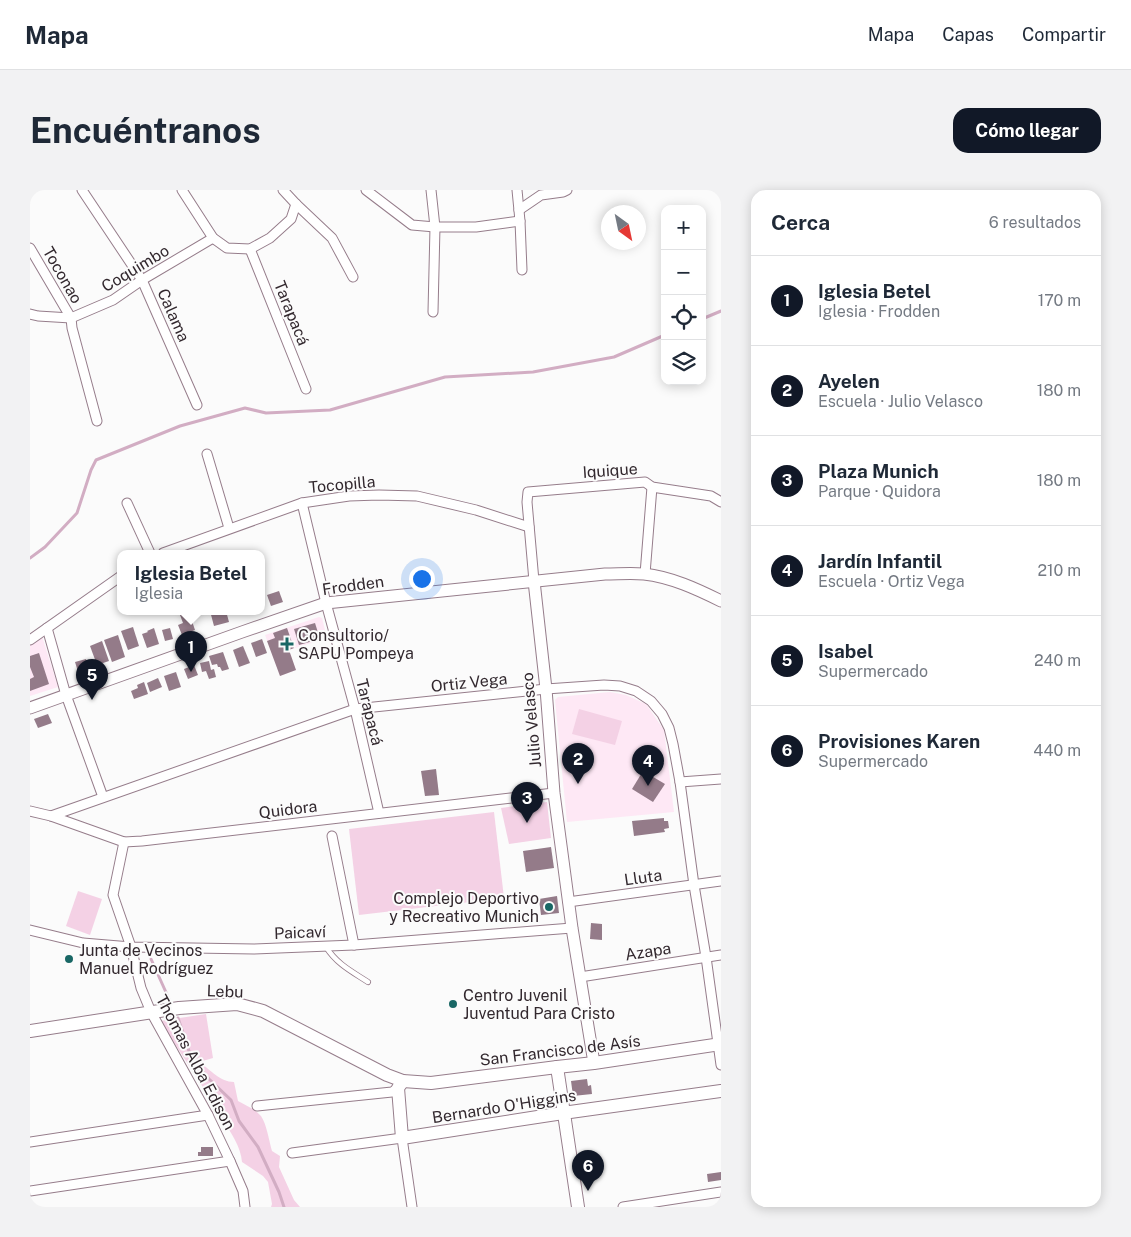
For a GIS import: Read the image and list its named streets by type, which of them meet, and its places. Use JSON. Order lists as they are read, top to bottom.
{
  "streets": {
    "main road": ["Lebu", "San Francisco de Asís", "Bernardo O'Higgins"],
    "street": [
      "Coquimbo",
      "Toconao",
      "Tarapacá",
      "Calama",
      "Iquique",
      "Tocopilla",
      "Frodden",
      "Ortiz Vega",
      "Julio Velasco",
      "Quidora",
      "Lluta",
      "Paicaví",
      "Azapa",
      "Thomas Alba Edison"
    ]
  },
  "crossings": [
    ["Coquimbo", "Toconao"],
    ["Coquimbo", "Calama"],
    ["Tarapacá", "Tocopilla"],
    ["Tarapacá", "Frodden"],
    ["Tarapacá", "Ortiz Vega"],
    ["Tarapacá", "Quidora"],
    ["Iquique", "Julio Velasco"],
    ["Tocopilla", "Julio Velasco"],
    ["Frodden", "Julio Velasco"],
    ["Ortiz Vega", "Julio Velasco"],
    ["Ortiz Vega", "Quidora"],
    ["Ortiz Vega", "Lluta"],
    ["Ortiz Vega", "Azapa"],
    ["Ortiz Vega", "San Francisco de Asís"],
    ["Julio Velasco", "Quidora"],
    ["Julio Velasco", "Lluta"],
    ["Julio Velasco", "Paicaví"],
    ["Julio Velasco", "Azapa"],
    ["Julio Velasco", "San Francisco de Asís"],
    ["Quidora", "Thomas Alba Edison"],
    ["Paicaví", "Thomas Alba Edison"],
    ["Lebu", "San Francisco de Asís"],
    ["Lebu", "Thomas Alba Edison"]
  ],
  "places": {
    "health": ["Consultorio/ SAPU Pompeya"],
    "other": ["Complejo Deportivo y Recreativo Munich", "Junta de Vecinos Manuel Rodríguez", "Centro Juvenil Juventud Para Cristo"]
  },
  "north": "bottom right",
  "page": {
    "header": "Mapa",
    "nav": ["Mapa", "Capas", "Compartir"],
    "buttons": "Cómo llegar",
    "title": "Encuéntranos",
    "heading": ["Cerca", "6 resultados"],
    "map_buttons": ["+", "−"],
    "list": [
      {
        "mark": "1",
        "name": "Iglesia Betel",
        "note": "Iglesia · Frodden",
        "value": "170 m"
      },
      {
        "mark": "2",
        "name": "Ayelen",
        "note": "Escuela · Julio Velasco",
        "value": "180 m"
      },
      {
        "mark": "3",
        "name": "Plaza Munich",
        "note": "Parque · Quidora",
        "value": "180 m"
      },
      {
        "mark": "4",
        "name": "Jardín Infantil",
        "note": "Escuela · Ortiz Vega",
        "value": "210 m"
      },
      {
        "mark": "5",
        "name": "Isabel",
        "note": "Supermercado",
        "value": "240 m"
      },
      {
        "mark": "6",
        "name": "Provisiones Karen",
        "note": "Supermercado",
        "value": "440 m"
      }
    ],
    "popup": ["Iglesia Betel", "Iglesia"],
    "pins": [
      "1",
      "5",
      "2",
      "4",
      "3",
      "6"
    ]
  }
}
